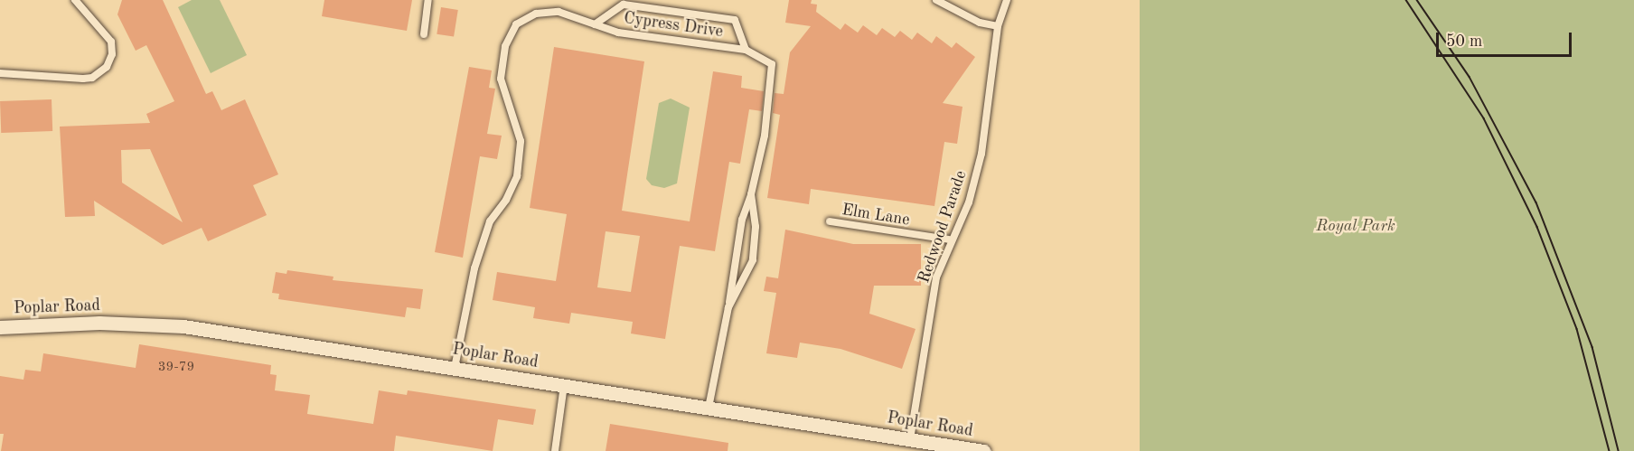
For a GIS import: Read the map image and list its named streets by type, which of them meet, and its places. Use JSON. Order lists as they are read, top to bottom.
{
  "streets": {
    "street": ["Poplar Road"],
    "lane": ["Cypress Drive", "Elm Lane", "Redwood Parade"]
  },
  "crossings": [
    ["Cypress Drive", "Poplar Road"],
    ["Elm Lane", "Redwood Parade"],
    ["Redwood Parade", "Poplar Road"]
  ],
  "parks": ["Royal Park"],
  "house_numbers": ["39-79"],
  "scale_bar": "50 m"
}
